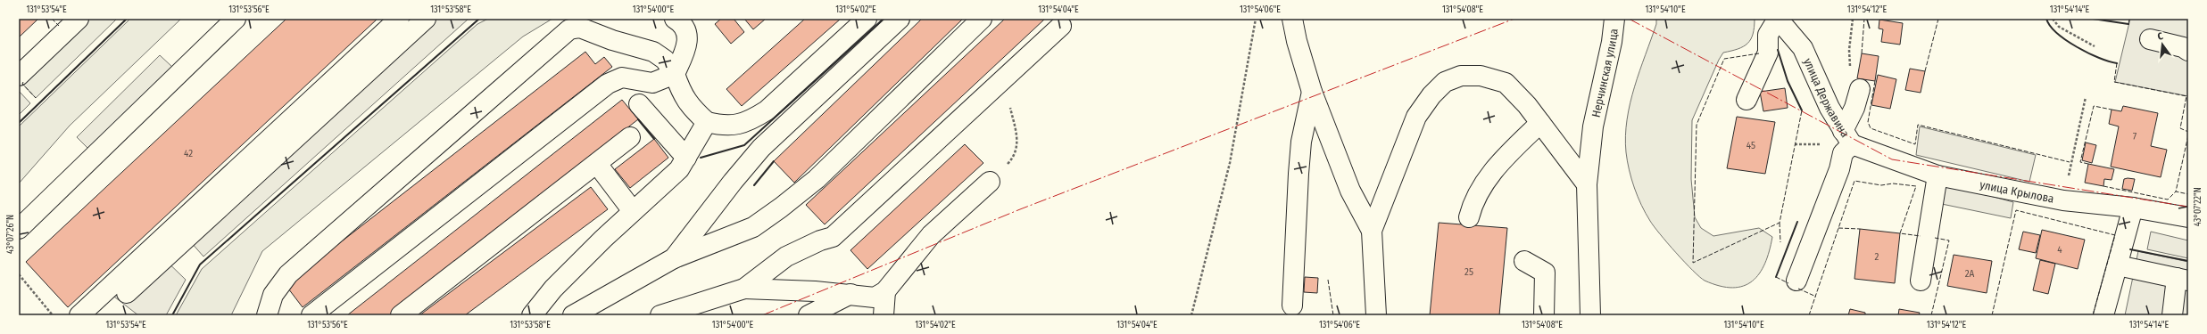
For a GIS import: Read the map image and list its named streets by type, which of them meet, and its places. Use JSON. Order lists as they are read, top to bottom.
{
  "streets": {
    "street": ["Нерчинская улица", "улица Державина", "улица Крылова"]
  },
  "crossings": [
    ["улица Державина", "улица Крылова"]
  ],
  "house_numbers": [
    "7",
    "45",
    "42",
    "4",
    "2",
    "25",
    "2А"
  ],
  "north": "top",
  "coordinates": [
    "131°53'54\"E",
    "131°53'56\"E",
    "131°53'58\"E",
    "131°54'00\"E",
    "131°54'02\"E",
    "131°54'04\"E",
    "131°54'06\"E",
    "131°54'08\"E",
    "131°54'10\"E",
    "131°54'12\"E",
    "131°54'14\"E",
    "43°07'22\"N",
    "43°07'26\"N"
  ]
}
